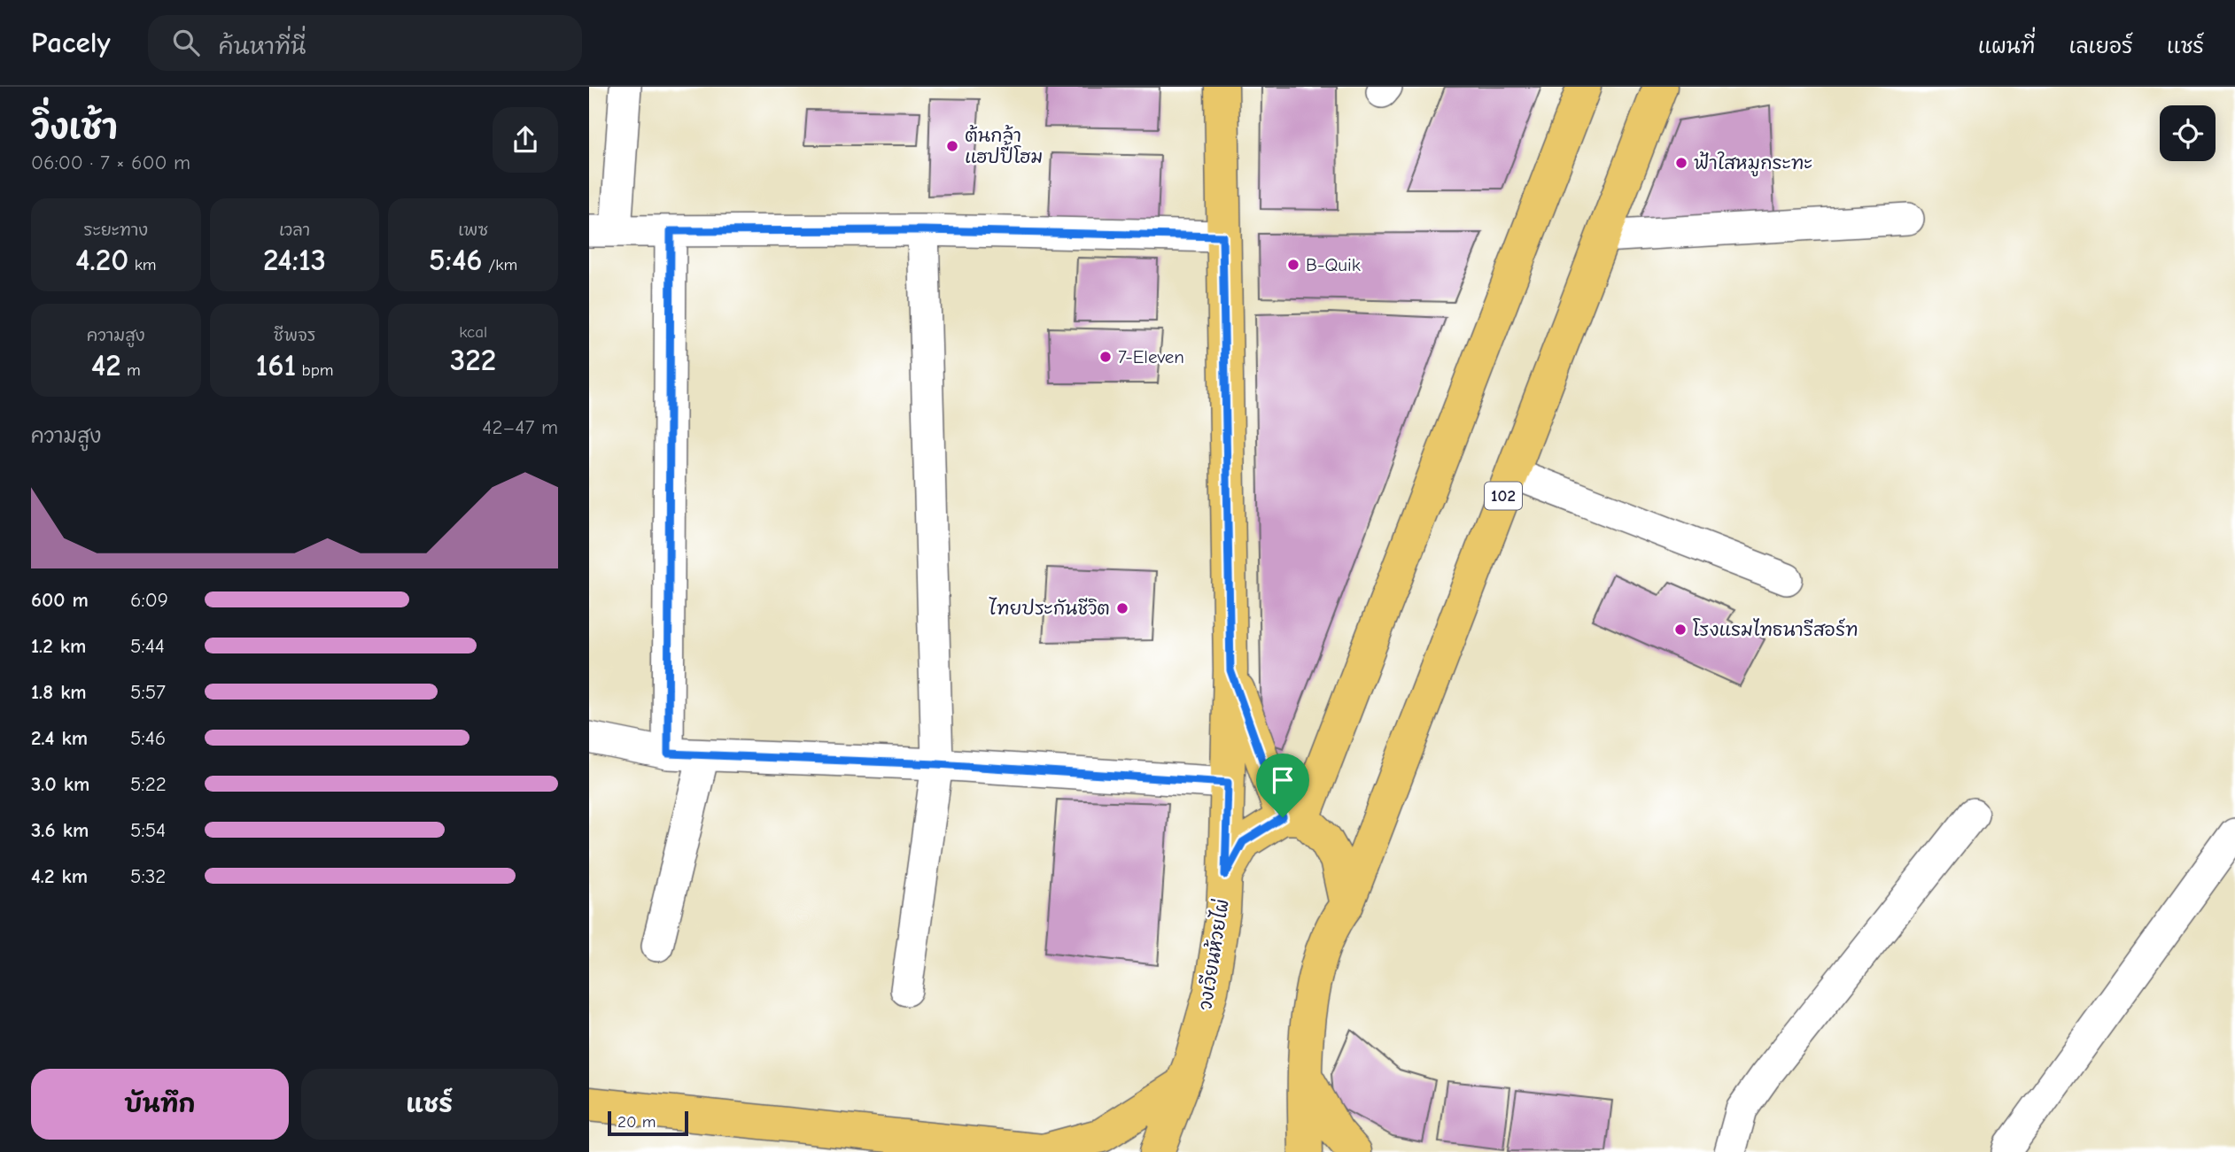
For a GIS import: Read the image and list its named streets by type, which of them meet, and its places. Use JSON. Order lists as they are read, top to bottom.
{
  "streets": {
    "main road": ["102", "วงเวียนห้วยไผ่"]
  },
  "places": [
    "ต้นกล้า แฮปปี้โฮม",
    "ฟ้าใสหมูกระทะ",
    "B-Quik",
    "7-Eleven",
    "ไทยประกันชีวิต",
    "โรงแรมไทธนารีสอร์ท"
  ],
  "scale_bar": "20 m",
  "page": {
    "header": "Pacely",
    "search": "ค้นหาที่นี่",
    "nav": ["แผนที่", "เลเยอร์", "แชร์"],
    "heading": ["วิ่งเช้า", "06:00 · 7 × 600 m"],
    "stats": [
      ["ระยะทาง", "4.20 km"],
      ["เวลา", "24:13"],
      ["เพซ", "5:46 /km"],
      ["ความสูง", "42 m"],
      ["ชีพจร", "161 bpm"],
      ["kcal", "322"]
    ],
    "chart": ["ความสูง", "42–47 m"],
    "list": [
      {
        "name": "600 m",
        "note": "6:09"
      },
      {
        "name": "1.2 km",
        "note": "5:44"
      },
      {
        "name": "1.8 km",
        "note": "5:57"
      },
      {
        "name": "2.4 km",
        "note": "5:46"
      },
      {
        "name": "3.0 km",
        "note": "5:22"
      },
      {
        "name": "3.6 km",
        "note": "5:54"
      },
      {
        "name": "4.2 km",
        "note": "5:32"
      }
    ],
    "buttons": ["บันทึก", "แชร์"],
    "scale": "20 m"
  }
}
